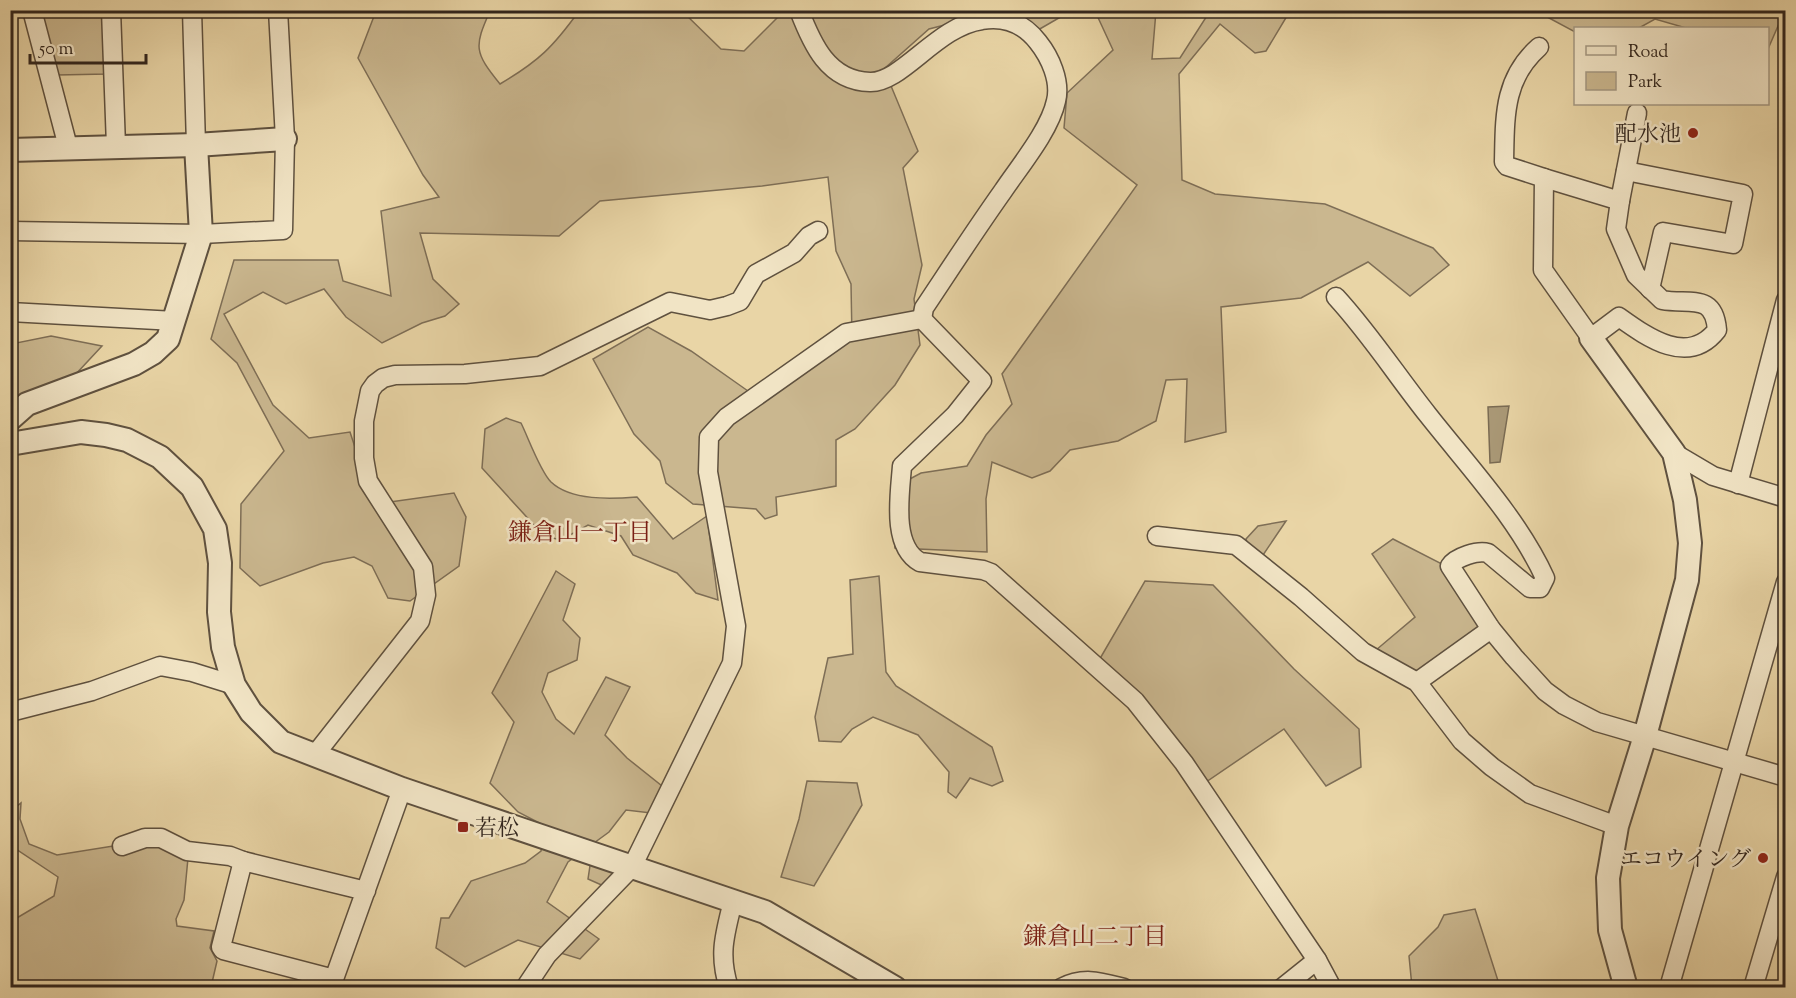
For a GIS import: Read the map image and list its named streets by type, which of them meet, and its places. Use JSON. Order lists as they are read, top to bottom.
{
  "districts": ["鎌倉山一丁目", "鎌倉山二丁目"],
  "places": {
    "other": ["配水池", "エコウイング"],
    "transit": ["若松"]
  },
  "legend": ["Road", "Park"],
  "scale_bar": "50 m"
}
